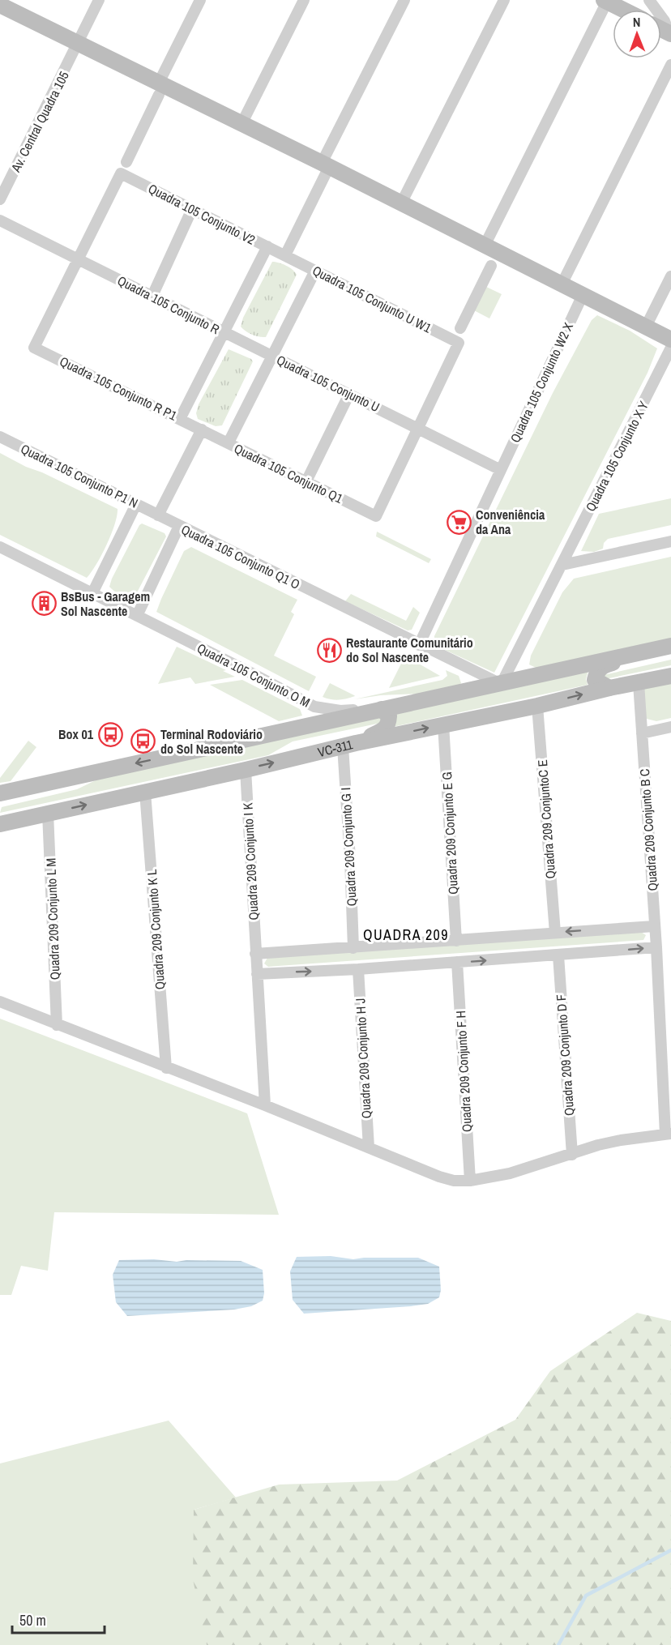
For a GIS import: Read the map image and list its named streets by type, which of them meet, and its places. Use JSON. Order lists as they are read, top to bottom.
{
  "streets": {
    "main road": ["VC-311"],
    "street": [
      "Av. Central Quadra 105",
      "Quadra 105 Conjunto V2",
      "Quadra 105 Conjunto U W1",
      "Quadra 105 Conjunto R",
      "Quadra 105 Conjunto W2 X",
      "Quadra 105 Conjunto U",
      "Quadra 105 Conjunto R P1",
      "Quadra 105 Conjunto X Y",
      "Quadra 105 Conjunto Q1",
      "Quadra 105 Conjunto P1 N",
      "Quadra 105 Conjunto Q1 O",
      "Quadra 105 Conjunto O M",
      "Quadra 209 ConjuntoC E",
      "Quadra 209 Conjunto B C",
      "Quadra 209 Conjunto E G",
      "Quadra 209 Conjunto G I",
      "Quadra 209 Conjunto I K",
      "Quadra 209 Conjunto L M",
      "Quadra 209 Conjunto K L",
      "Quadra 209 Conjunto D F",
      "Quadra 209 Conjunto H J",
      "Quadra 209 Conjunto F H"
    ]
  },
  "crossings": [
    ["Quadra 105 Conjunto V2", "Quadra 105 Conjunto U W1"],
    ["Quadra 105 Conjunto V2", "Quadra 105 Conjunto R"],
    ["Quadra 105 Conjunto V2", "Quadra 105 Conjunto R P1"],
    ["Quadra 105 Conjunto U W1", "Quadra 105 Conjunto U"],
    ["Quadra 105 Conjunto U W1", "Quadra 105 Conjunto Q1"],
    ["Quadra 105 Conjunto R", "Quadra 105 Conjunto R P1"],
    ["Quadra 105 Conjunto W2 X", "Quadra 105 Conjunto U"],
    ["Quadra 105 Conjunto W2 X", "Quadra 105 Conjunto Q1 O"],
    ["Quadra 105 Conjunto U", "Quadra 105 Conjunto Q1"],
    ["Quadra 105 Conjunto R P1", "Quadra 105 Conjunto Q1"],
    ["Quadra 105 Conjunto X Y", "Quadra 105 Conjunto Q1 O"],
    ["Quadra 105 Conjunto X Y", "VC-311"],
    ["Quadra 105 Conjunto P1 N", "Quadra 105 Conjunto Q1 O"],
    ["Quadra 105 Conjunto Q1 O", "VC-311"],
    ["Quadra 105 Conjunto O M", "VC-311"],
    ["VC-311", "Quadra 209 ConjuntoC E"],
    ["VC-311", "Quadra 209 Conjunto B C"],
    ["VC-311", "Quadra 209 Conjunto E G"],
    ["VC-311", "Quadra 209 Conjunto G I"],
    ["VC-311", "Quadra 209 Conjunto I K"],
    ["VC-311", "Quadra 209 Conjunto L M"],
    ["VC-311", "Quadra 209 Conjunto K L"]
  ],
  "districts": ["QUADRA 209"],
  "places": {
    "supermarket": ["Conveniência da Ana"],
    "building": ["BsBus - Garagem Sol Nascente"],
    "restaurant": ["Restaurante Comunitário do Sol Nascente"],
    "bus stop": ["Box 01", "Terminal Rodoviário do Sol Nascente"]
  },
  "scale_bar": "50 m",
  "north": "top"
}
